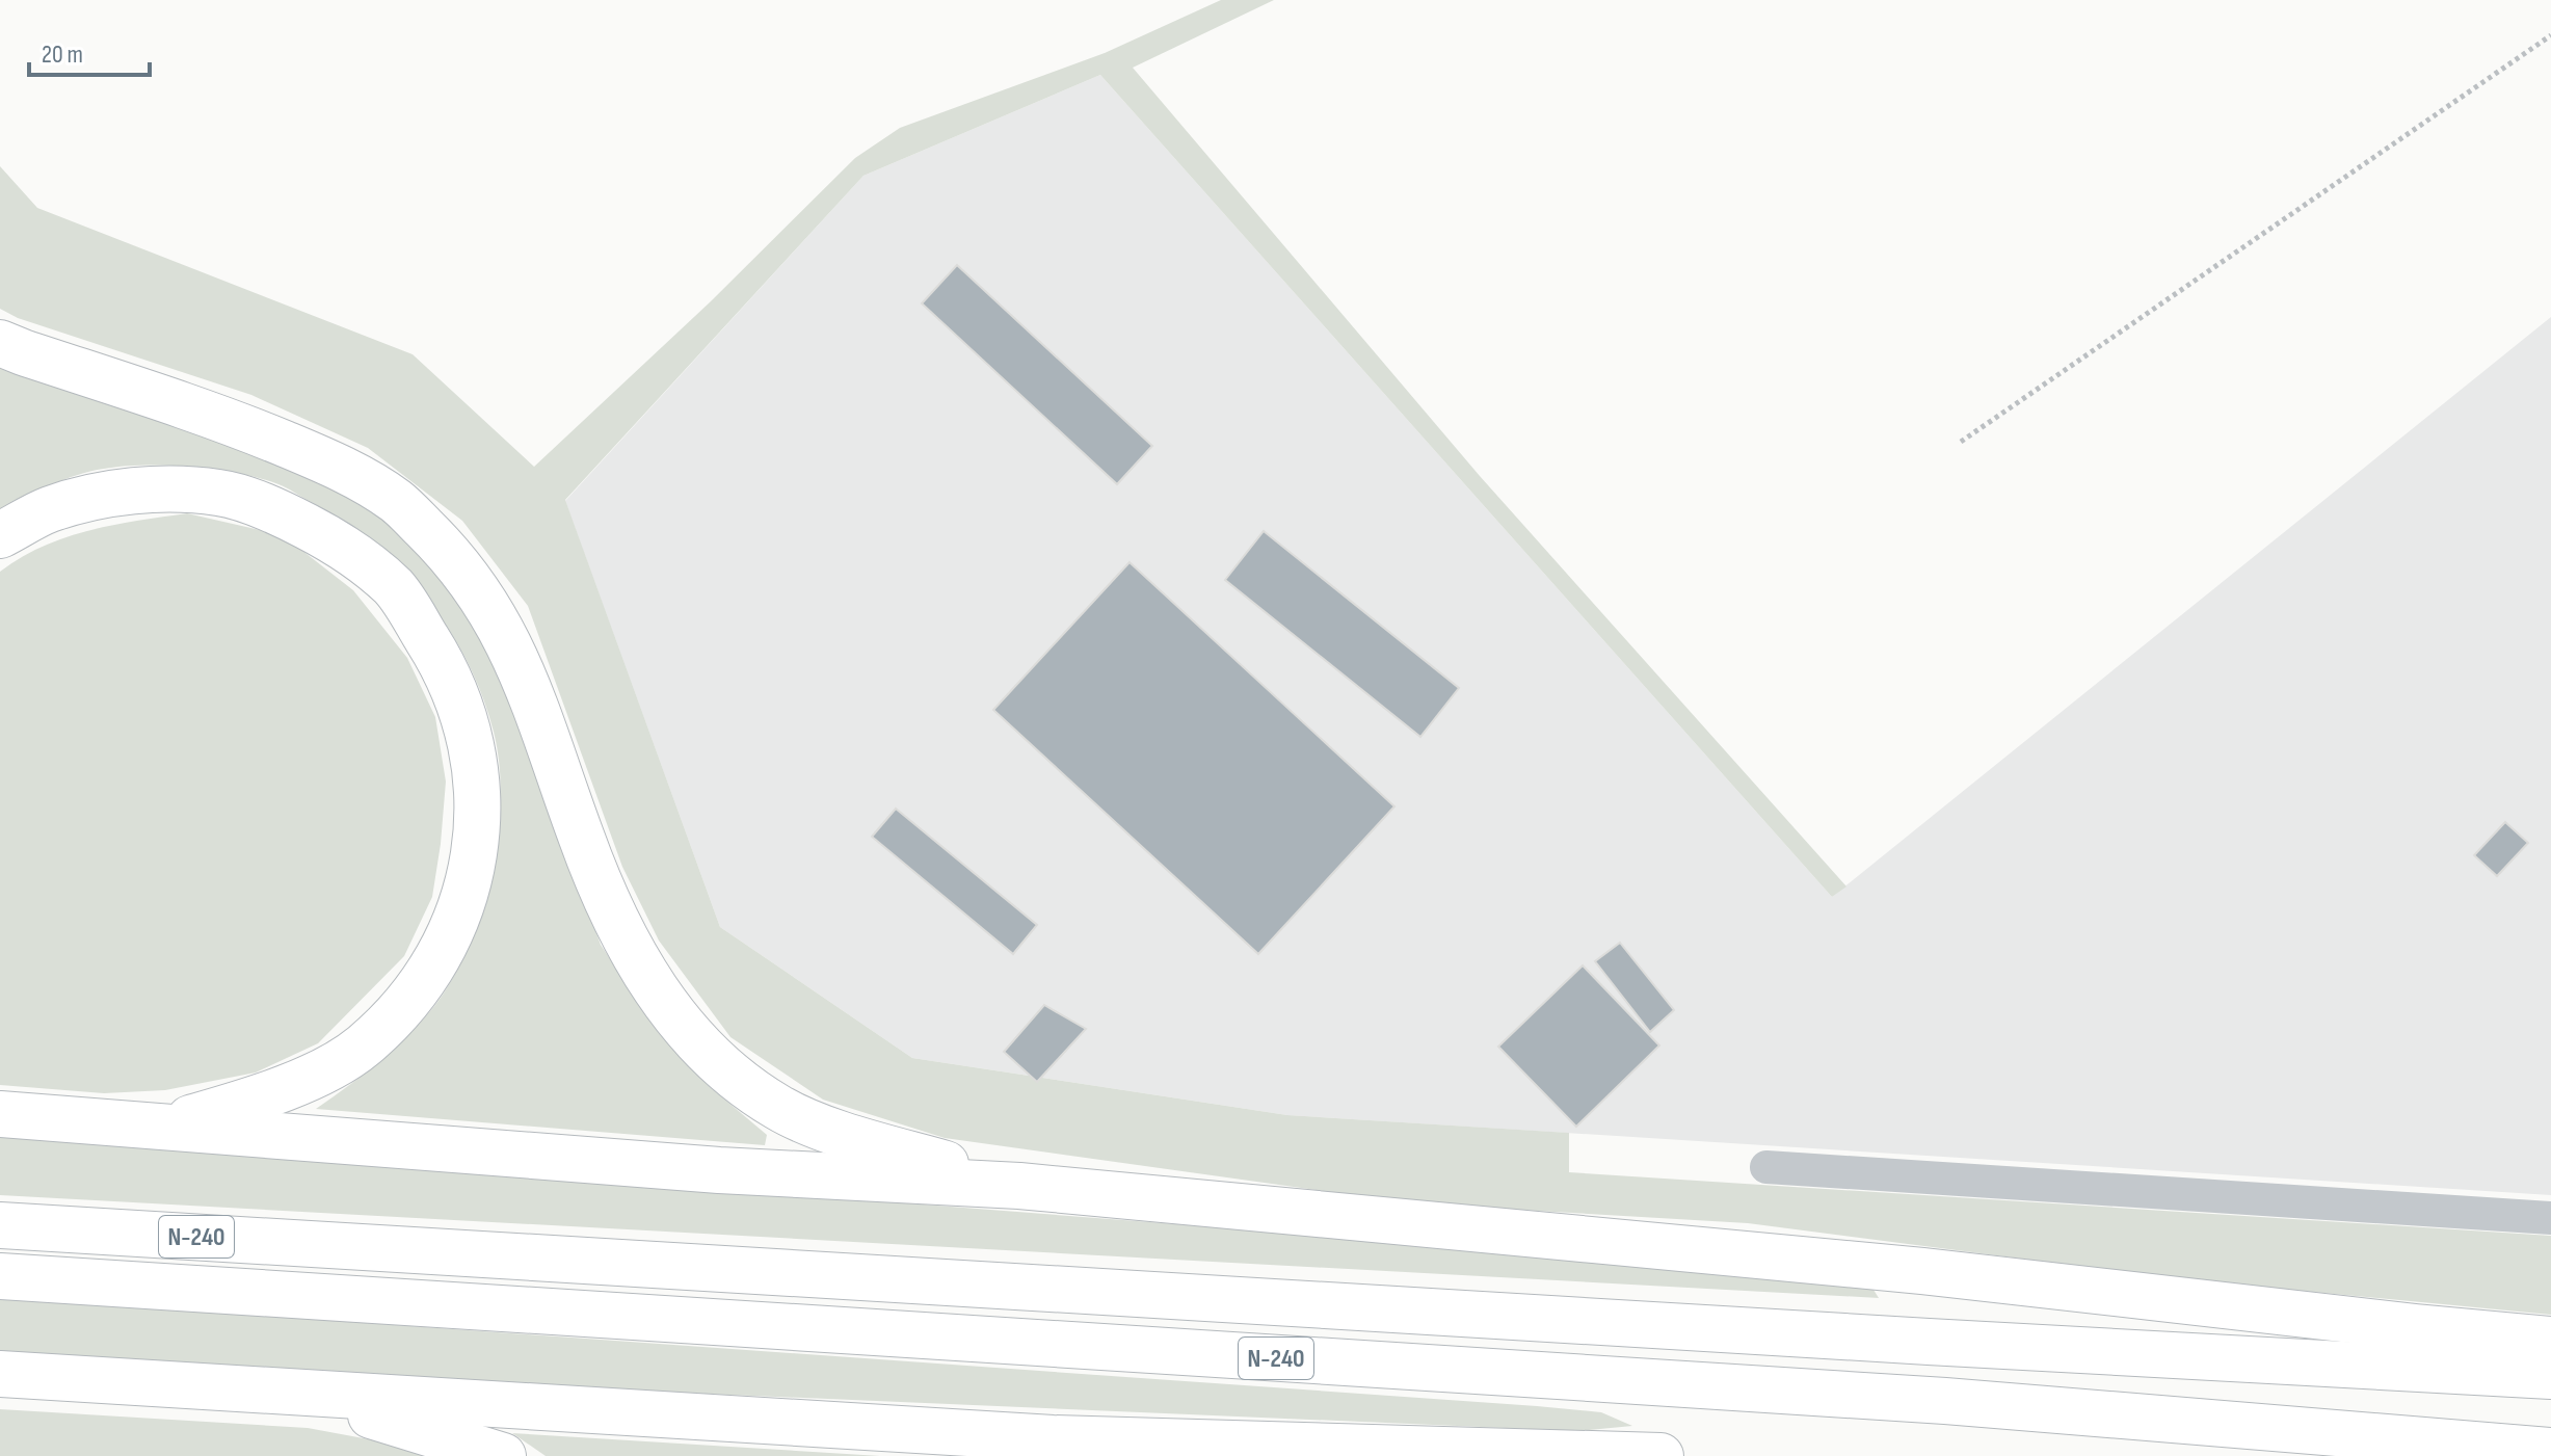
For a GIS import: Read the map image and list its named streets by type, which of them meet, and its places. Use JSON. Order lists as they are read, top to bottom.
{
  "streets": {
    "highway": ["N-240"]
  },
  "scale_bar": "20 m"
}
